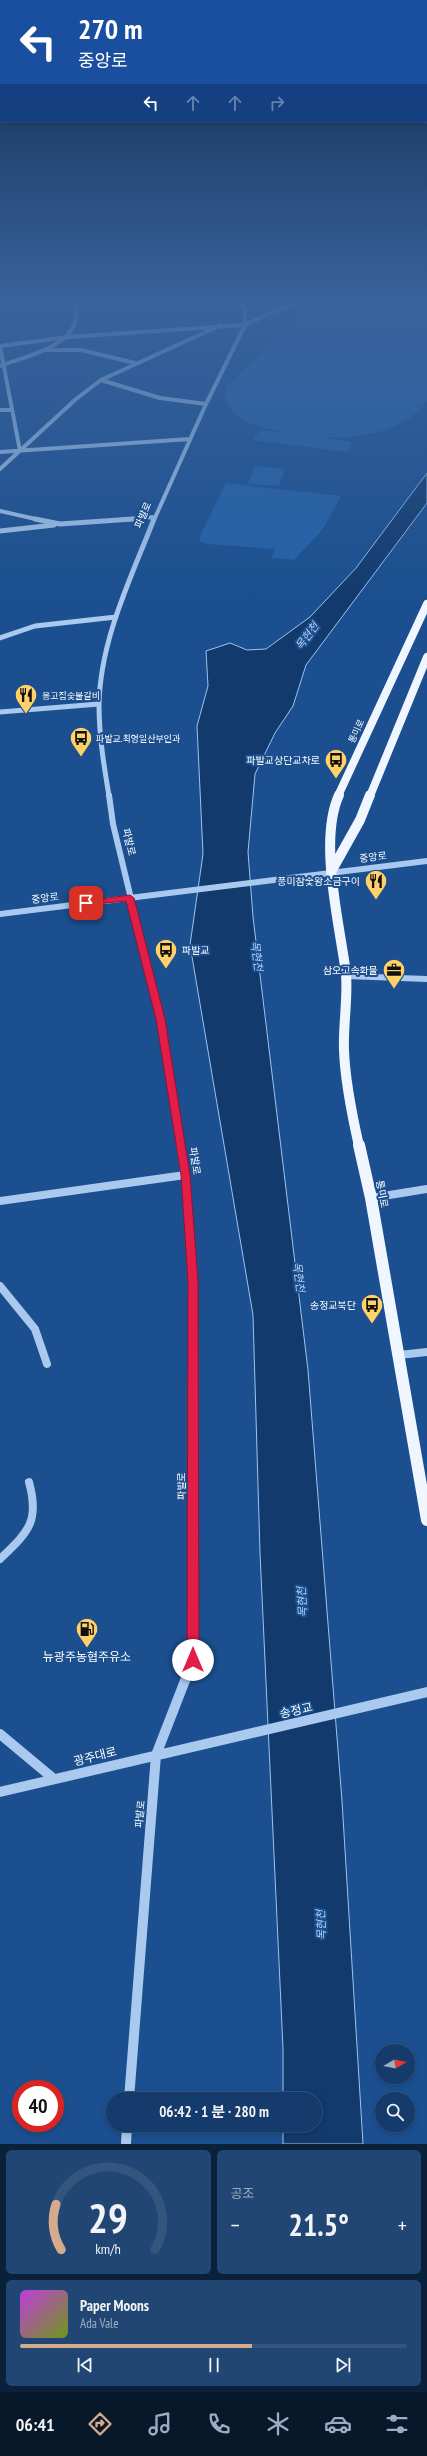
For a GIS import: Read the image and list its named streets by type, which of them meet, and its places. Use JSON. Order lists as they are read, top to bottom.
{
  "streets": {
    "main road": ["통미로"],
    "street": [
      "파발로",
      "중앙로",
      "송정교",
      "광주대로"
    ]
  },
  "crossings": [
    ["파발로", "중앙로"],
    ["파발로", "광주대로"],
    ["통미로", "중앙로"],
    ["송정교", "광주대로"]
  ],
  "water": ["목현천"],
  "places": {
    "restaurant": ["옹고집숯불갈비", "풍미참숯왕소금구이"],
    "bus stop": [
      "파발교.최영일산부인과",
      "파발교상단교차로",
      "파발교",
      "송정교북단"
    ],
    "office": ["삼오고속화물"],
    "fuel station": ["뉴광주농협주유소"]
  },
  "north": "right",
  "page": {
    "turn": ["270 m", "중앙로"],
    "limit": "40",
    "trip": "06:42 · 1 분 · 280 m",
    "tile": "공조",
    "heat": ["−", "21.5°", "+"],
    "song": ["Paper Moons", "Ada Vale"],
    "tabs": "06:41",
    "gauge": ["29", "km/h"]
  }
}
